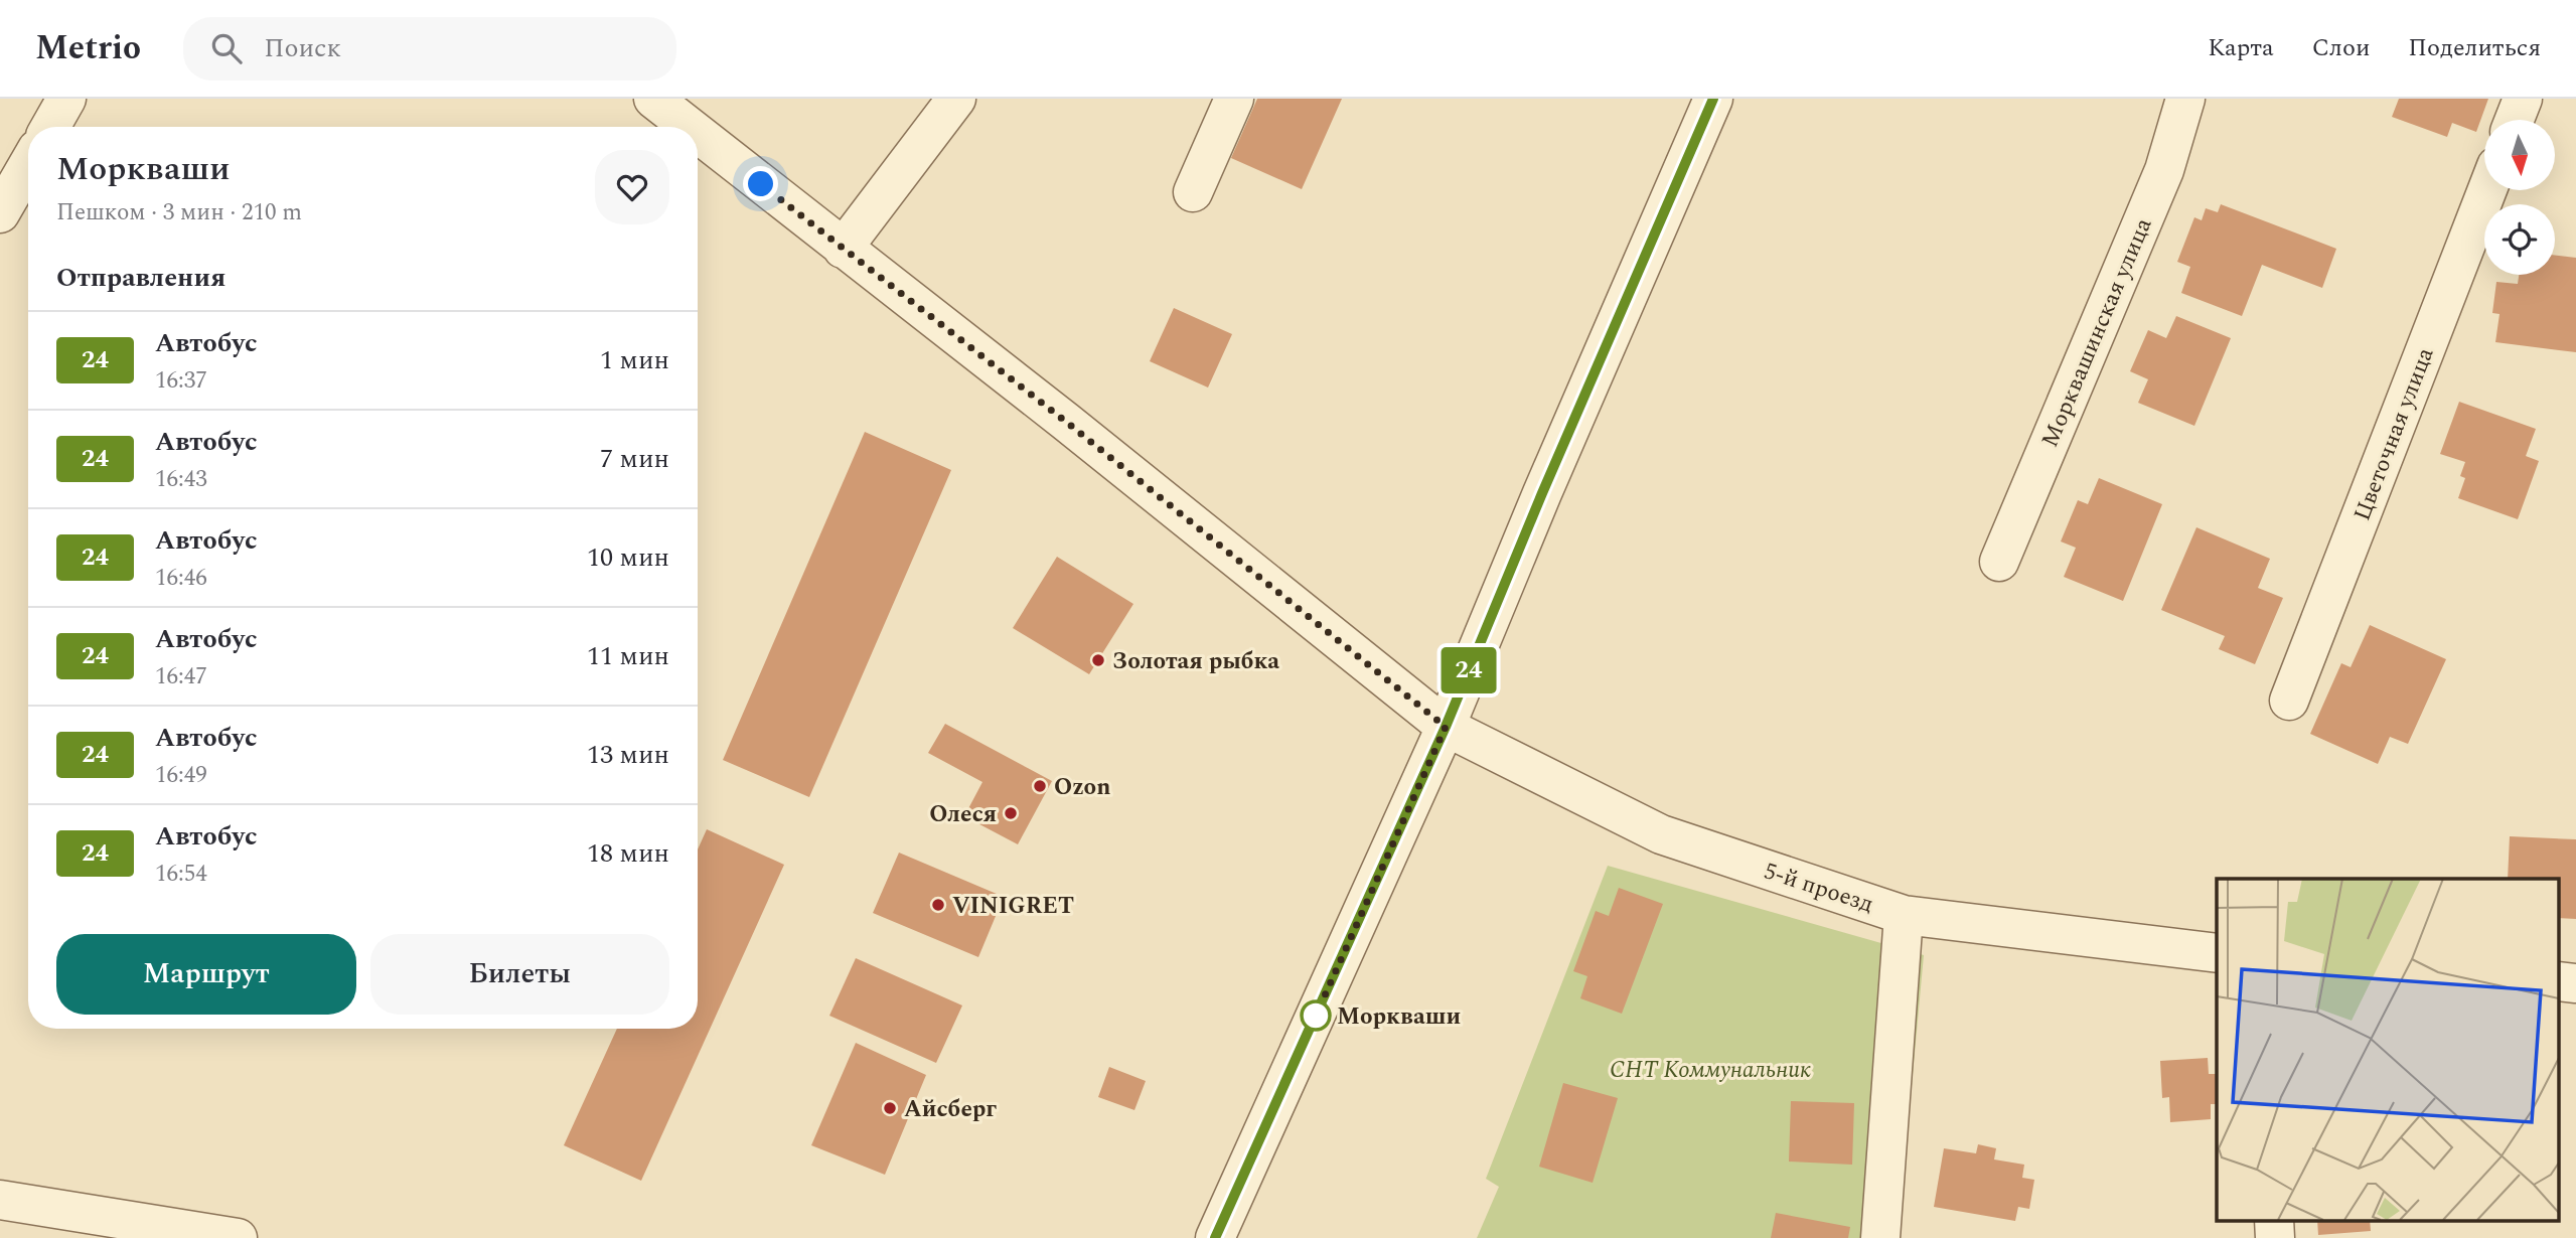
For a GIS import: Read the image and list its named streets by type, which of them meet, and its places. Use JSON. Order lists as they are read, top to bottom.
{
  "streets": {
    "street": ["Морквашинская улица", "Цветочная улица", "5-й проезд"]
  },
  "parks": ["СНТ Коммунальник"],
  "places": [
    "Золотая рыбка",
    "Ozon",
    "Олеся",
    "VINIGRET",
    "Моркваши",
    "Айсберг"
  ],
  "lines": ["bus line 24"],
  "north": "bottom",
  "page": {
    "header": "Metrio",
    "search": "Поиск",
    "nav": ["Карта", "Слои", "Поделиться"],
    "on_map": "24",
    "heading": [
      ["Моркваши", "Пешком · 3 мин · 210 m"],
      "Отправления"
    ],
    "list": [
      {
        "mark": "24",
        "name": "Автобус",
        "note": "16:37",
        "value": "1 мин"
      },
      {
        "mark": "24",
        "name": "Автобус",
        "note": "16:43",
        "value": "7 мин"
      },
      {
        "mark": "24",
        "name": "Автобус",
        "note": "16:46",
        "value": "10 мин"
      },
      {
        "mark": "24",
        "name": "Автобус",
        "note": "16:47",
        "value": "11 мин"
      },
      {
        "mark": "24",
        "name": "Автобус",
        "note": "16:49",
        "value": "13 мин"
      },
      {
        "mark": "24",
        "name": "Автобус",
        "note": "16:54",
        "value": "18 мин"
      }
    ],
    "buttons": ["Маршрут", "Билеты"]
  }
}
